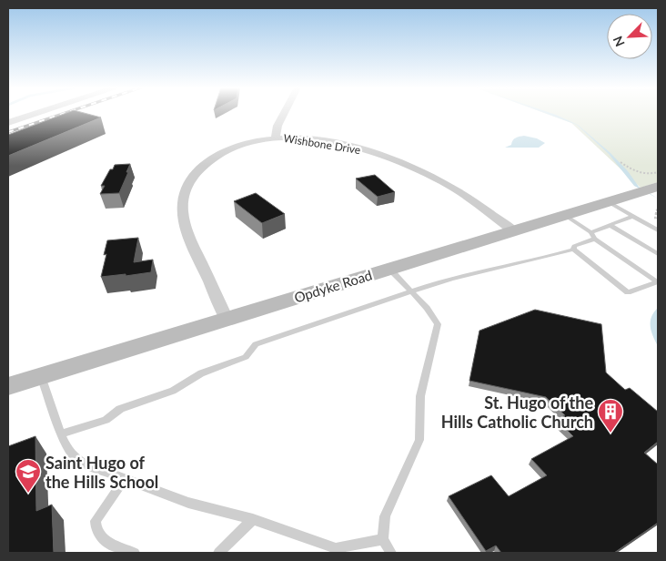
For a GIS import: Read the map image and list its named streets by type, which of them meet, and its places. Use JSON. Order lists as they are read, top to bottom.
{
  "streets": {
    "main road": ["Opdyke Road"],
    "street": ["Wishbone Drive"]
  },
  "crossings": [
    ["Wishbone Drive", "Opdyke Road"]
  ],
  "places": {
    "building": ["St. Hugo of the Hills Catholic Church"],
    "school or university": ["Saint Hugo of the Hills School"]
  },
  "north": "bottom left"
}
